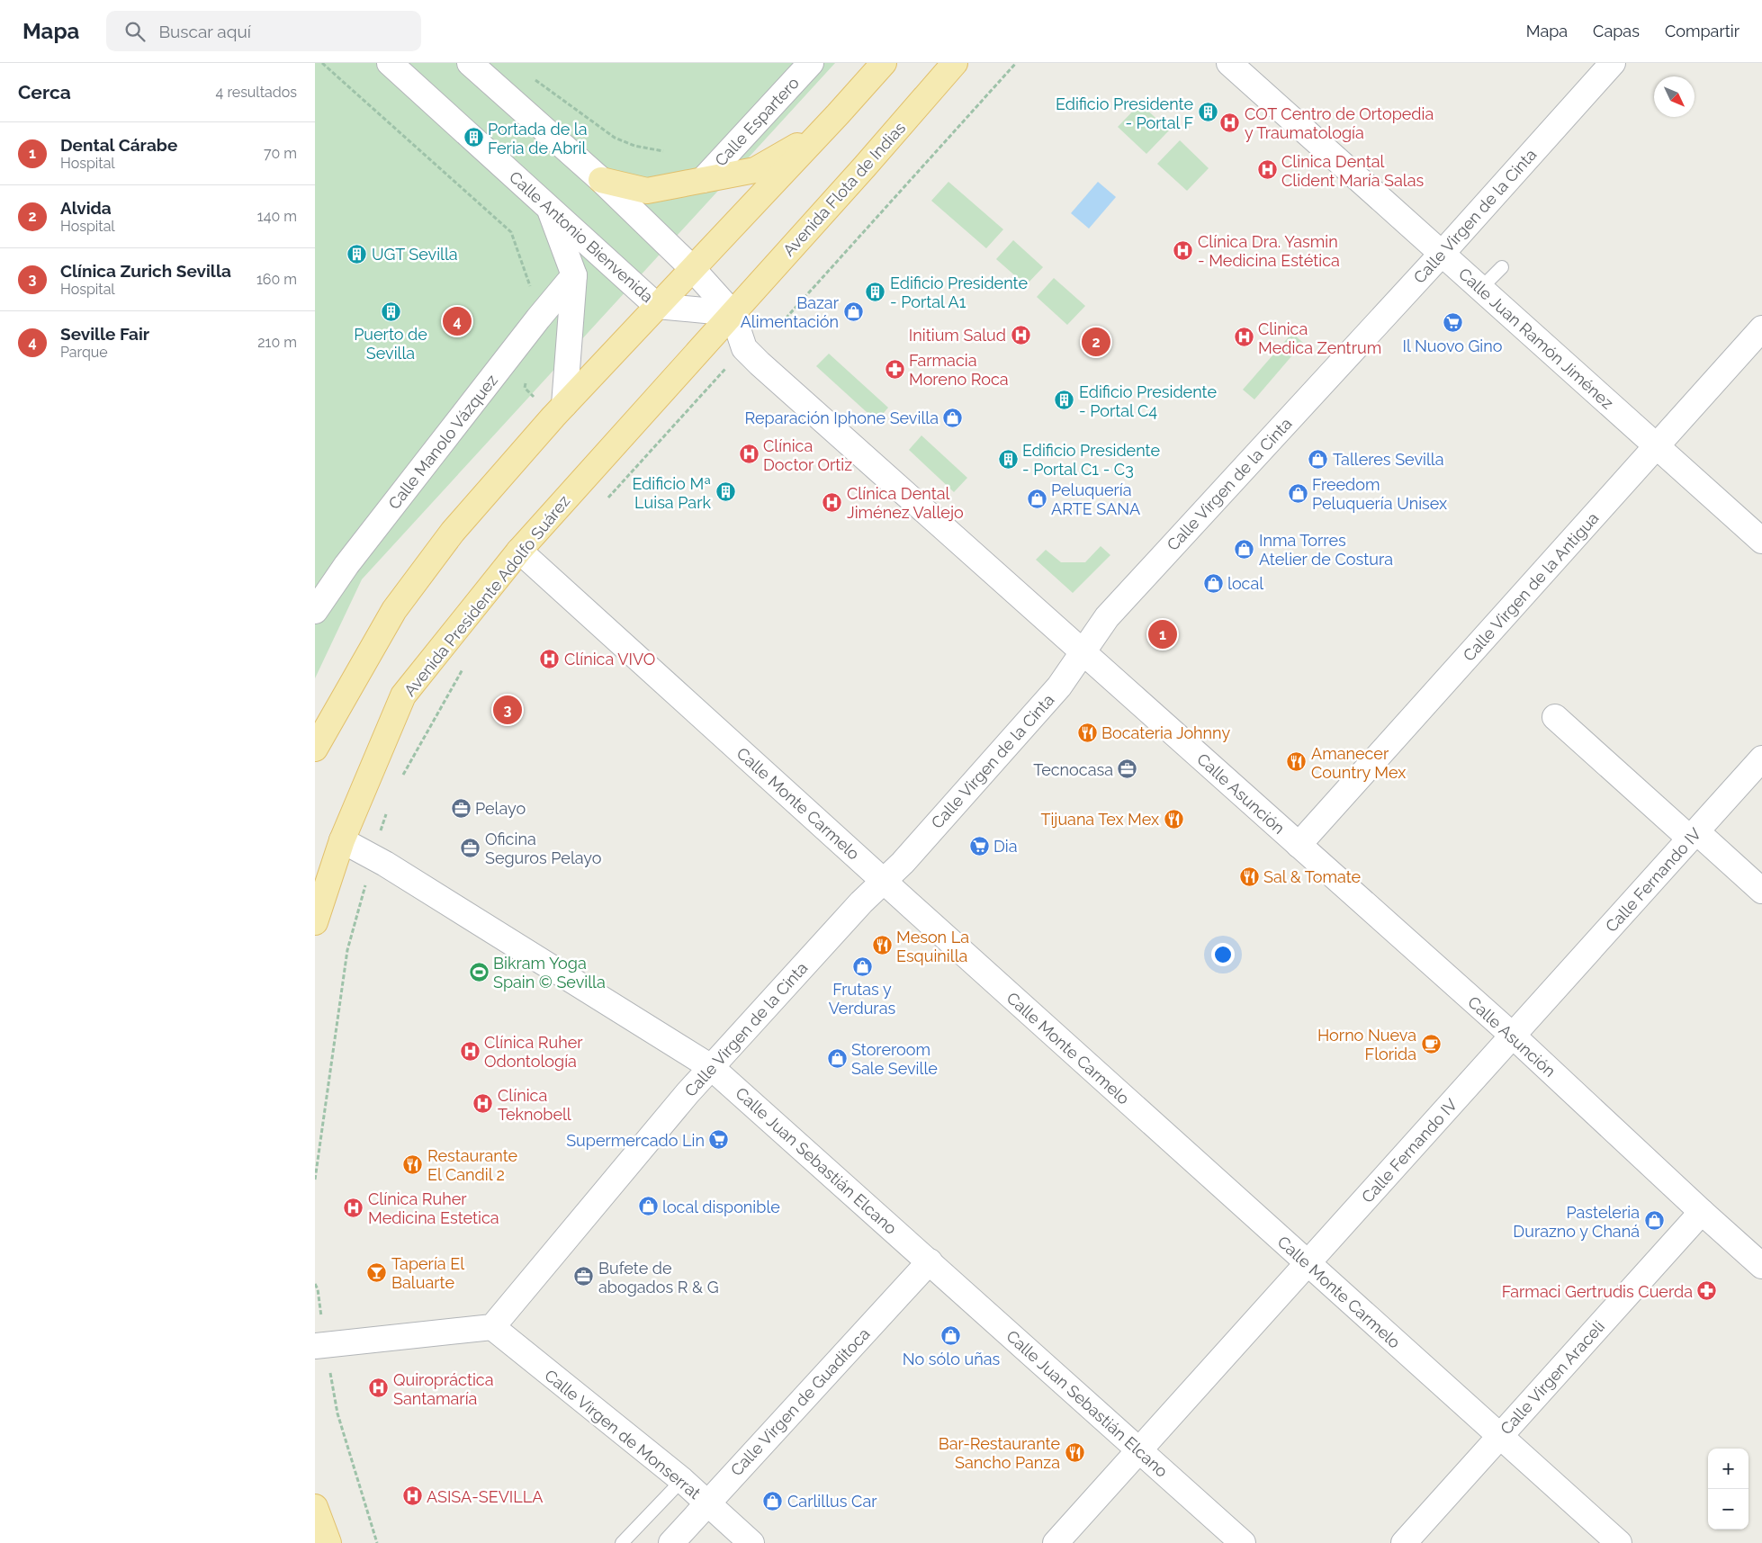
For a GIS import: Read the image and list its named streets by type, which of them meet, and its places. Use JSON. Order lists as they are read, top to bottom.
{
  "streets": {
    "main road": ["Avenida Flota de Indias", "Avenida Presidente Adolfo Suárez"],
    "street": [
      "Calle Espartero",
      "Calle Virgen de la Cinta",
      "Calle Antonio Bienvenida",
      "Calle Juan Ramón Jiménez",
      "Calle Manolo Vázquez",
      "Calle Virgen de la Antigua",
      "Calle Asunción",
      "Calle Monte Carmelo",
      "Calle Fernando IV",
      "Calle Juan Sebastián Elcano",
      "Calle Virgen Araceli",
      "Calle Virgen de Guaditoca",
      "Calle Virgen de Monserrat"
    ]
  },
  "crossings": [
    ["Avenida Flota de Indias", "Calle Antonio Bienvenida"],
    ["Avenida Flota de Indias", "Avenida Presidente Adolfo Suárez"],
    ["Avenida Flota de Indias", "Calle Asunción"],
    ["Calle Virgen de la Cinta", "Calle Juan Ramón Jiménez"],
    ["Calle Virgen de la Cinta", "Calle Asunción"],
    ["Calle Virgen de la Cinta", "Calle Monte Carmelo"],
    ["Calle Virgen de la Cinta", "Calle Juan Sebastián Elcano"],
    ["Calle Virgen de la Cinta", "Calle Virgen de Monserrat"],
    ["Calle Antonio Bienvenida", "Avenida Presidente Adolfo Suárez"],
    ["Calle Antonio Bienvenida", "Calle Asunción"],
    ["Calle Juan Ramón Jiménez", "Calle Virgen de la Antigua"],
    ["Calle Virgen de la Antigua", "Calle Asunción"],
    ["Avenida Presidente Adolfo Suárez", "Calle Asunción"],
    ["Avenida Presidente Adolfo Suárez", "Calle Monte Carmelo"],
    ["Avenida Presidente Adolfo Suárez", "Calle Juan Sebastián Elcano"],
    ["Calle Asunción", "Calle Fernando IV"],
    ["Calle Asunción", "Calle Virgen Araceli"],
    ["Calle Monte Carmelo", "Calle Fernando IV"],
    ["Calle Monte Carmelo", "Calle Virgen Araceli"],
    ["Calle Fernando IV", "Calle Juan Sebastián Elcano"],
    ["Calle Juan Sebastián Elcano", "Calle Virgen de Guaditoca"],
    ["Calle Virgen de Guaditoca", "Calle Virgen de Monserrat"]
  ],
  "places": {
    "building": [
      "Edificio Presidente - Portal F",
      "Portada de la Feria de Abril",
      "UGT Sevilla",
      "Edificio Presidente - Portal A1",
      "Puerto de Sevilla",
      "Edificio Presidente - Portal C4",
      "Edificio Presidente - Portal C1 - C3",
      "Edificio Mª Luisa Park"
    ],
    "hospital": [
      "COT Centro de Ortopedia y Traumatología",
      "Clinica Dental Clident María Salas",
      "Clínica Dra. Yasmin - Medicina Estética",
      "Initium Salud",
      "Clinica Medica Zentrum",
      "Clínica Doctor Ortiz",
      "Clínica Dental Jiménez Vallejo",
      "Clínica VIVO",
      "Clínica Ruher Odontología",
      "Clínica Teknobell",
      "Clínica Ruher Medicina Estetica",
      "Quiropráctica Santamaría",
      "ASISA-SEVILLA"
    ],
    "shop": [
      "Bazar Alimentación",
      "Reparación Iphone Sevilla",
      "Talleres Sevilla",
      "Freedom Peluquería Unisex",
      "Peluquería ARTE SANA",
      "Inma Torres Atelier de Costura",
      "local",
      "Frutas y Verduras",
      "Storeroom Sale Seville",
      "local disponible",
      "Pasteleria Durazno y Chaná",
      "No sólo uñas",
      "Carlillus Car"
    ],
    "supermarket": ["Il Nuovo Gino", "Dia", "Supermercado Lin"],
    "pharmacy": ["Farmacia Moreno Roca", "Farmaci Gertrudis Cuerda"],
    "restaurant": [
      "Bocateria Johnny",
      "Amanecer Country Mex",
      "Tijuana Tex Mex",
      "Sal & Tomate",
      "Meson La Esquinilla",
      "Restaurante El Candil 2",
      "Bar-Restaurante Sancho Panza"
    ],
    "office": [
      "Tecnocasa",
      "Pelayo",
      "Oficina Seguros Pelayo",
      "Bufete de abogados R & G"
    ],
    "sports": ["Bikram Yoga Spain © Sevilla"],
    "cafe": ["Horno Nueva Florida"],
    "bar": ["Tapería El Baluarte"]
  },
  "north": "bottom right",
  "page": {
    "header": "Mapa",
    "search": "Buscar aquí",
    "nav": ["Mapa", "Capas", "Compartir"],
    "heading": ["Cerca", "4 resultados"],
    "list": [
      {
        "mark": "1",
        "name": "Dental Cárabe",
        "note": "Hospital",
        "value": "70 m"
      },
      {
        "mark": "2",
        "name": "Alvida",
        "note": "Hospital",
        "value": "140 m"
      },
      {
        "mark": "3",
        "name": "Clínica Zurich Sevilla",
        "note": "Hospital",
        "value": "160 m"
      },
      {
        "mark": "4",
        "name": "Seville Fair",
        "note": "Parque",
        "value": "210 m"
      }
    ],
    "pins": [
      "4",
      "2",
      "1",
      "3"
    ],
    "map_buttons": ["+", "−"]
  }
}
